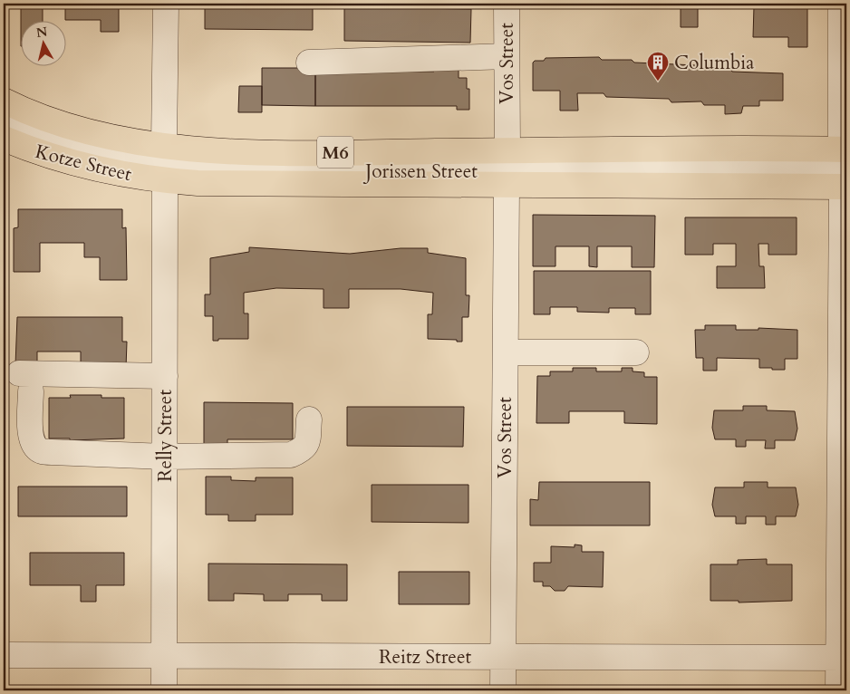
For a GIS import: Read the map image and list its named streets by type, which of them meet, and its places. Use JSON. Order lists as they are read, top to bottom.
{
  "streets": {
    "main road": ["M6", "Kotze Street", "Jorissen Street"],
    "street": ["Vos Street", "Relly Street", "Reitz Street"]
  },
  "crossings": [
    ["Vos Street", "Jorissen Street"],
    ["Vos Street", "Reitz Street"],
    ["Kotze Street", "Jorissen Street"],
    ["Kotze Street", "Relly Street"],
    ["Jorissen Street", "Relly Street"],
    ["Relly Street", "Reitz Street"]
  ],
  "places": {
    "building": ["Columbia"]
  },
  "north": "top"
}
